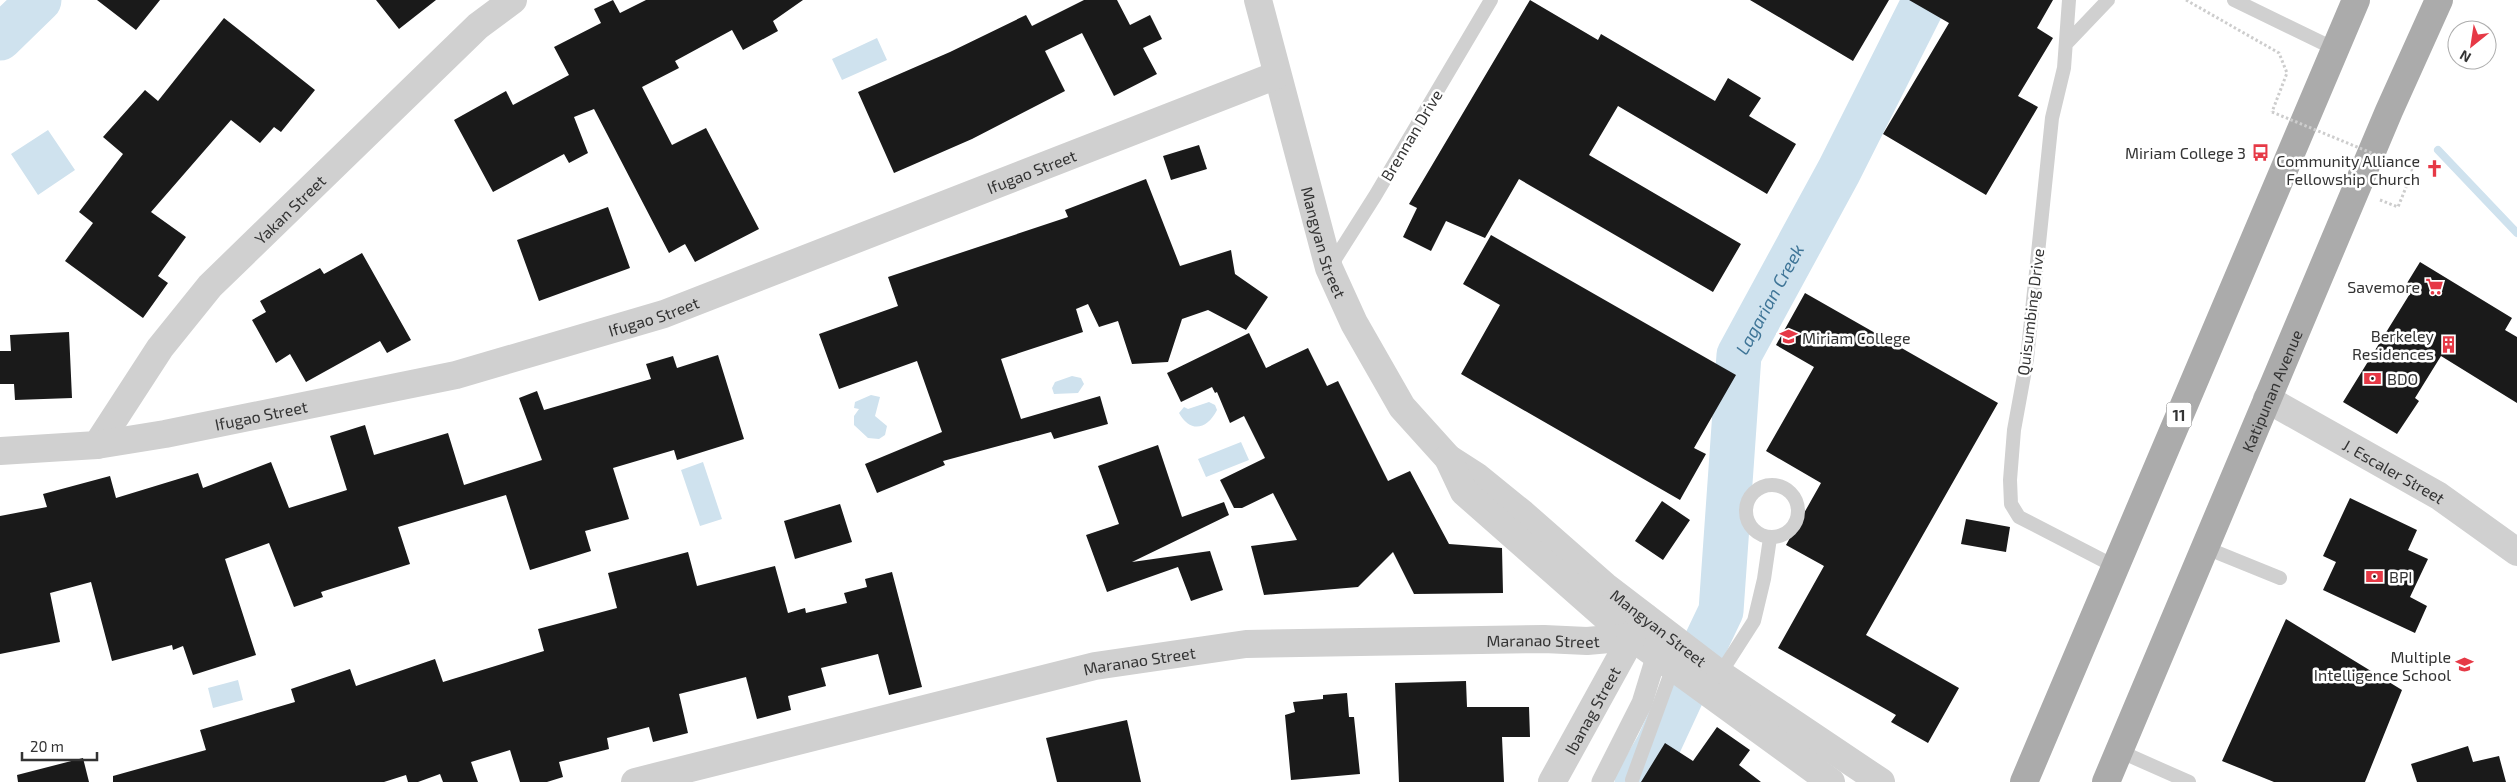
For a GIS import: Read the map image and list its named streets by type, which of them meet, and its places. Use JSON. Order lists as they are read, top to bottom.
{
  "streets": {
    "main road": ["Katipunan Avenue", "11"],
    "street": [
      "Ifugao Street",
      "Yakan Street",
      "Mangyan Street",
      "J. Escaler Street",
      "Maranao Street",
      "Ibanag Street"
    ],
    "lane": ["Brennan Drive", "Quisumbing Drive"]
  },
  "crossings": [
    ["Brennan Drive", "Mangyan Street"],
    ["Ifugao Street", "Yakan Street"],
    ["Ifugao Street", "Mangyan Street"],
    ["Mangyan Street", "Maranao Street"],
    ["Mangyan Street", "Ibanag Street"],
    ["Quisumbing Drive", "11"],
    ["Katipunan Avenue", "J. Escaler Street"],
    ["Maranao Street", "Ibanag Street"]
  ],
  "water": ["Lagarian Creek"],
  "places": {
    "bus stop": ["Miriam College 3"],
    "church": ["Community Alliance Fellowship Church"],
    "supermarket": ["Savemore"],
    "school or university": ["Miriam College", "Multiple Intelligence School"],
    "building": ["Berkeley Residences"],
    "bank": ["BDO", "BPI"]
  },
  "scale_bar": "20 m",
  "north": "bottom left"
}
